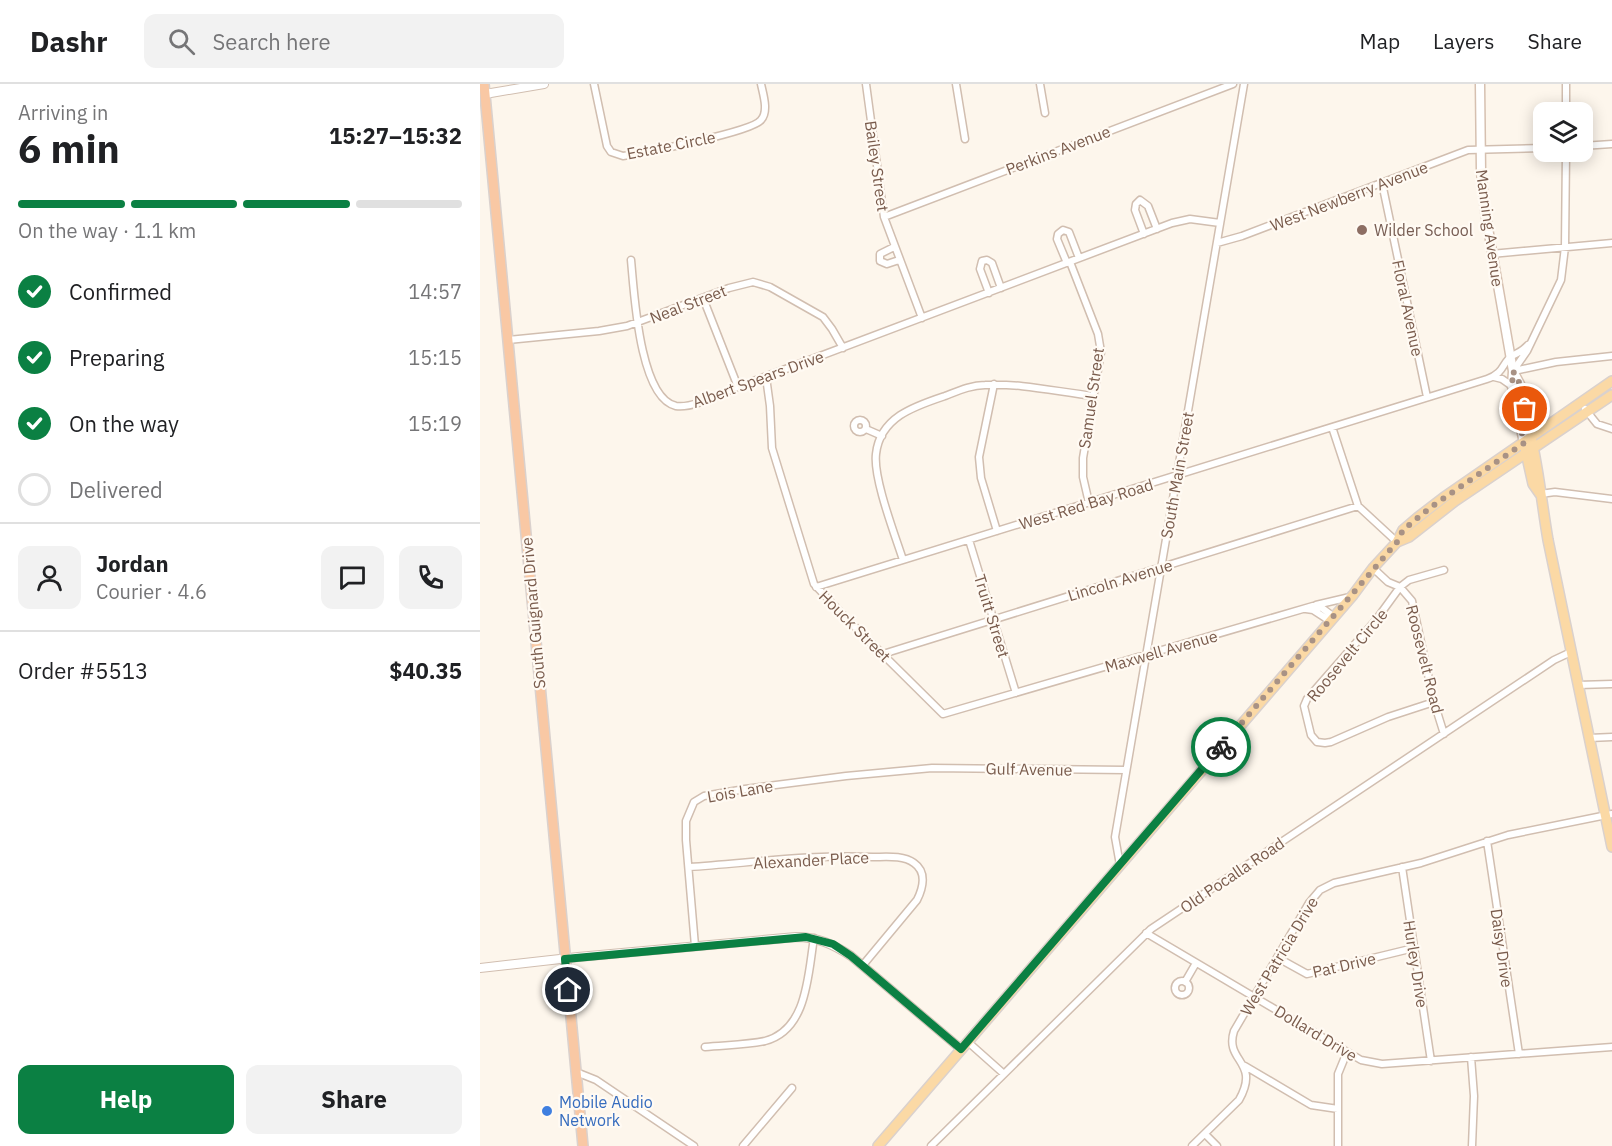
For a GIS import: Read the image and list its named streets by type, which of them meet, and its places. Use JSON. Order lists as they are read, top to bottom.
{
  "streets": {
    "highway": ["South Guignard Drive"],
    "main road": ["Manning Avenue"],
    "street": [
      "Estate Circle",
      "Perkins Avenue",
      "Bailey Street",
      "West Newberry Avenue",
      "Neal Street",
      "Floral Avenue",
      "Albert Spears Drive",
      "Samuel Street",
      "South Main Street",
      "West Red Bay Road",
      "Lincoln Avenue",
      "Truitt Street",
      "Houck Street",
      "Maxwell Avenue",
      "Roosevelt Circle",
      "Roosevelt Road",
      "Gulf Avenue",
      "Lois Lane",
      "Alexander Place",
      "Old Pocalla Road",
      "Daisy Drive",
      "West Patricia Drive",
      "Hurley Drive",
      "Pat Drive",
      "Dollard Drive"
    ]
  },
  "crossings": [
    ["Perkins Avenue", "Bailey Street"],
    ["Bailey Street", "Albert Spears Drive"],
    ["West Newberry Avenue", "Manning Avenue"],
    ["West Newberry Avenue", "Floral Avenue"],
    ["West Newberry Avenue", "South Main Street"],
    ["Manning Avenue", "Old Pocalla Road"],
    ["Manning Avenue", "West Patricia Drive"],
    ["Neal Street", "Albert Spears Drive"],
    ["Neal Street", "South Guignard Drive"],
    ["Floral Avenue", "West Red Bay Road"],
    ["Albert Spears Drive", "Samuel Street"],
    ["Albert Spears Drive", "South Main Street"],
    ["Albert Spears Drive", "Houck Street"],
    ["Samuel Street", "West Red Bay Road"],
    ["South Main Street", "West Red Bay Road"],
    ["South Main Street", "Lincoln Avenue"],
    ["South Main Street", "Maxwell Avenue"],
    ["South Main Street", "Gulf Avenue"],
    ["West Red Bay Road", "Truitt Street"],
    ["West Red Bay Road", "Houck Street"],
    ["Lincoln Avenue", "Truitt Street"],
    ["Lincoln Avenue", "Houck Street"],
    ["Truitt Street", "Houck Street"],
    ["Truitt Street", "Maxwell Avenue"],
    ["Houck Street", "Maxwell Avenue"],
    ["Roosevelt Circle", "Roosevelt Road"],
    ["Roosevelt Road", "Old Pocalla Road"],
    ["Gulf Avenue", "Lois Lane"],
    ["Lois Lane", "Alexander Place"],
    ["Old Pocalla Road", "Dollard Drive"],
    ["Daisy Drive", "West Patricia Drive"],
    ["Daisy Drive", "Dollard Drive"],
    ["West Patricia Drive", "Hurley Drive"],
    ["West Patricia Drive", "Pat Drive"],
    ["West Patricia Drive", "Dollard Drive"],
    ["Hurley Drive", "Pat Drive"],
    ["Hurley Drive", "Dollard Drive"]
  ],
  "places": ["Wilder School", "Mobile Audio Network"],
  "page": {
    "header": "Dashr",
    "search": "Search here",
    "nav": ["Map", "Layers", "Share"],
    "heading": ["6 min", "Arriving in", "15:27–15:32"],
    "panel": [
      "Jordan",
      "Courier · 4.6",
      "Order #5513",
      "$40.35"
    ],
    "bar": "On the way · 1.1 km",
    "list": [
      ["Confirmed", "14:57"],
      ["Preparing", "15:15"],
      ["On the way", "15:19"],
      "Delivered"
    ],
    "buttons": ["Help", "Share"]
  }
}
